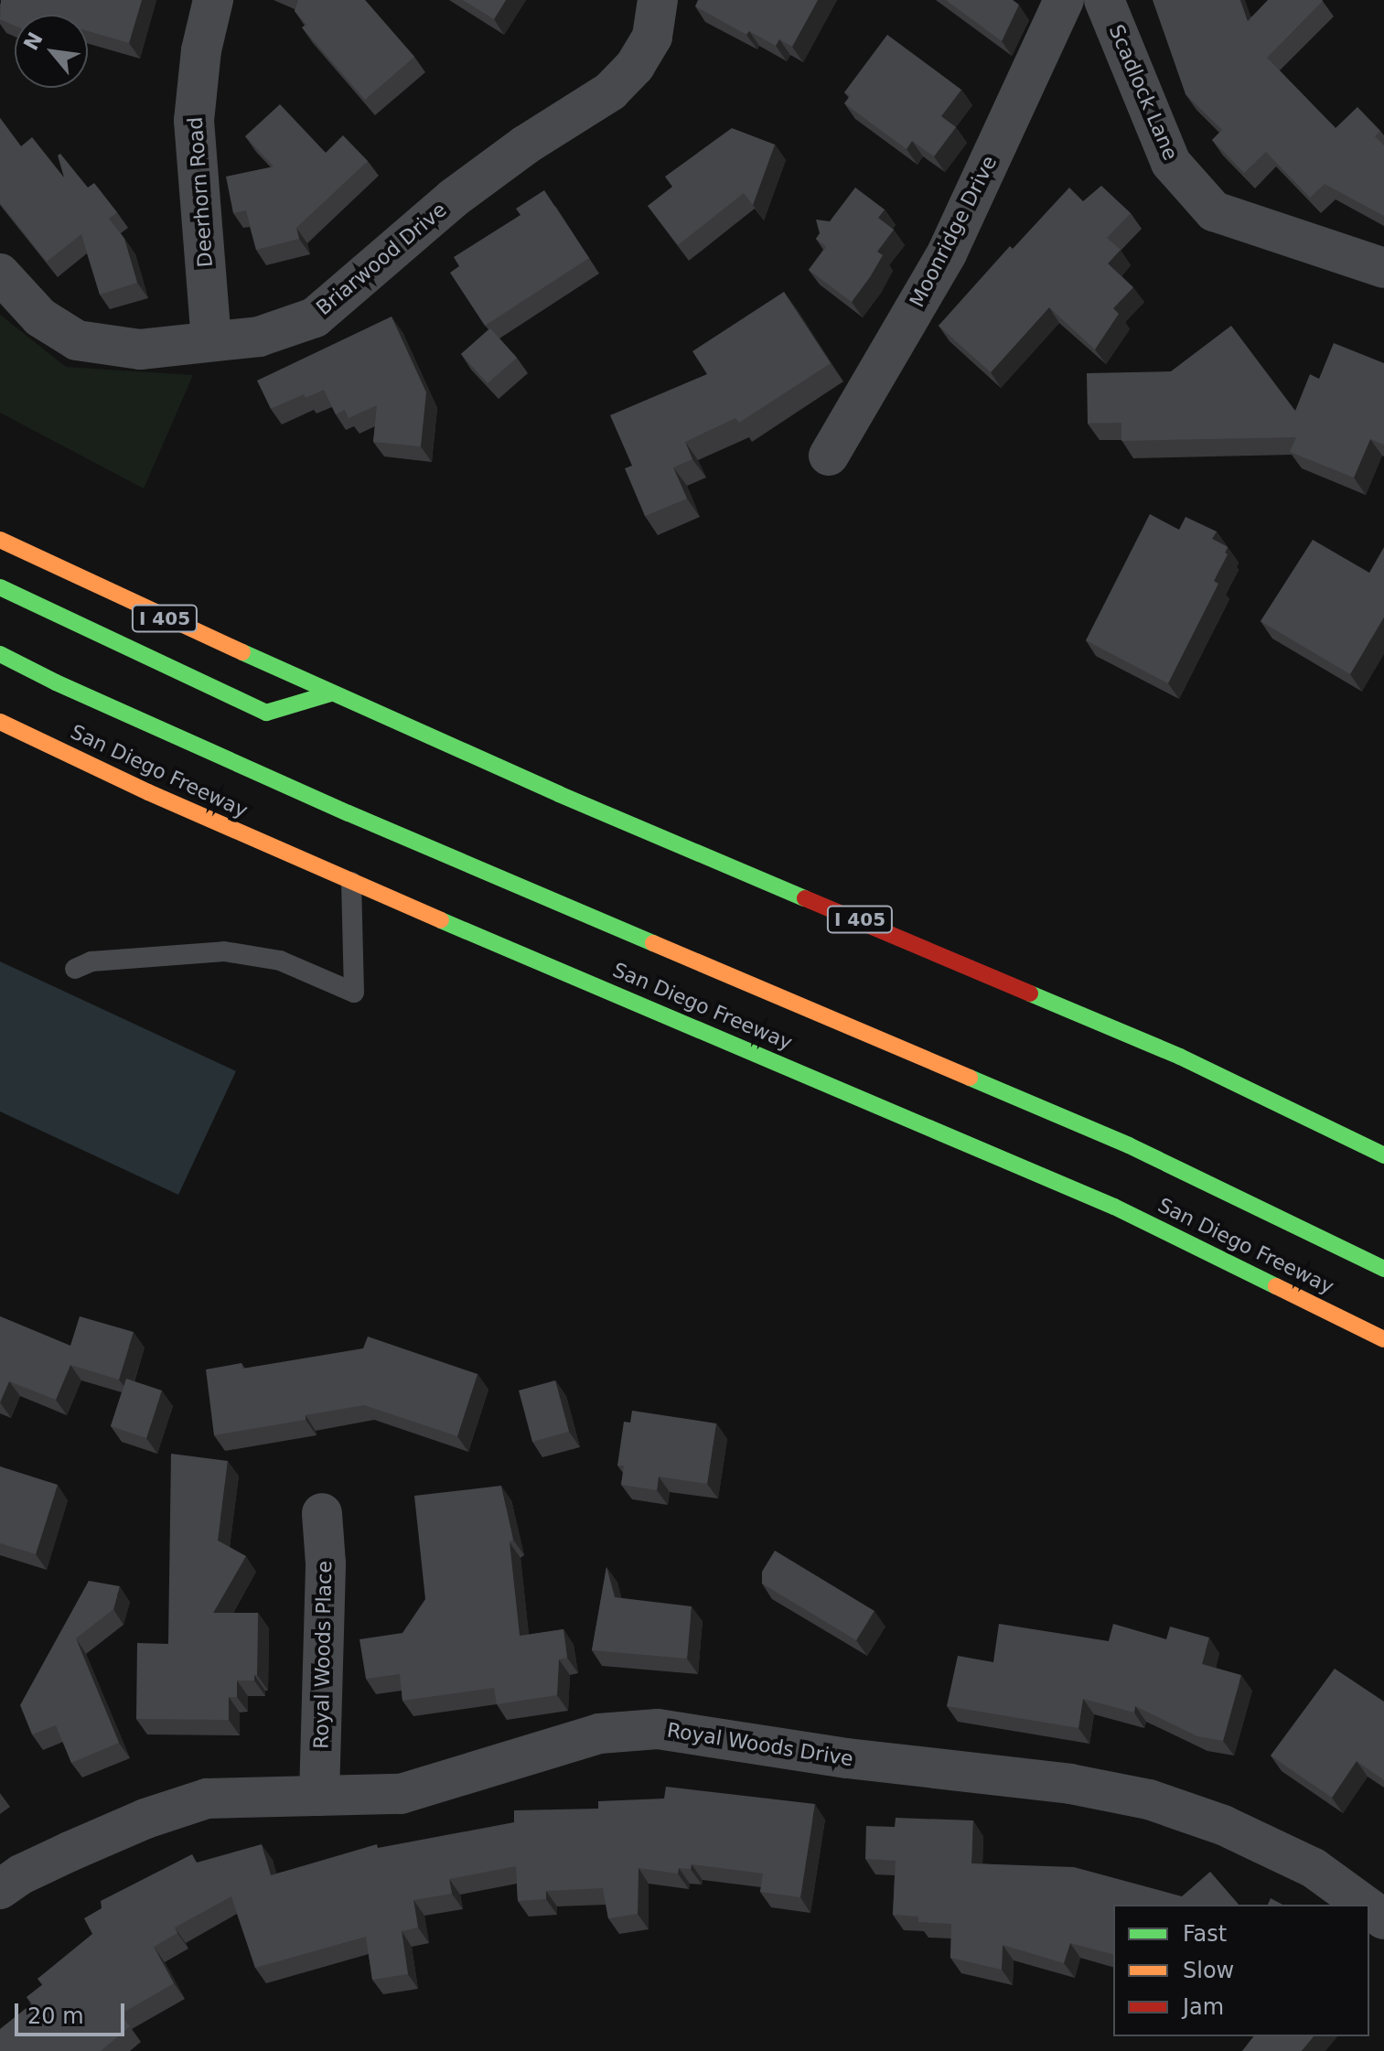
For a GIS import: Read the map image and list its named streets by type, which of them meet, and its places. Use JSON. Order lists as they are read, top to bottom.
{
  "streets": {
    "highway": ["I 405", "San Diego Freeway"],
    "street": [
      "Scadlock Lane",
      "Deerhorn Road",
      "Moonridge Drive",
      "Briarwood Drive",
      "Royal Woods Place",
      "Royal Woods Drive"
    ]
  },
  "crossings": [
    ["Deerhorn Road", "Briarwood Drive"],
    ["Royal Woods Place", "Royal Woods Drive"]
  ],
  "legend": ["Fast", "Slow", "Jam"],
  "scale_bar": "20 m",
  "north": "top left"
}
